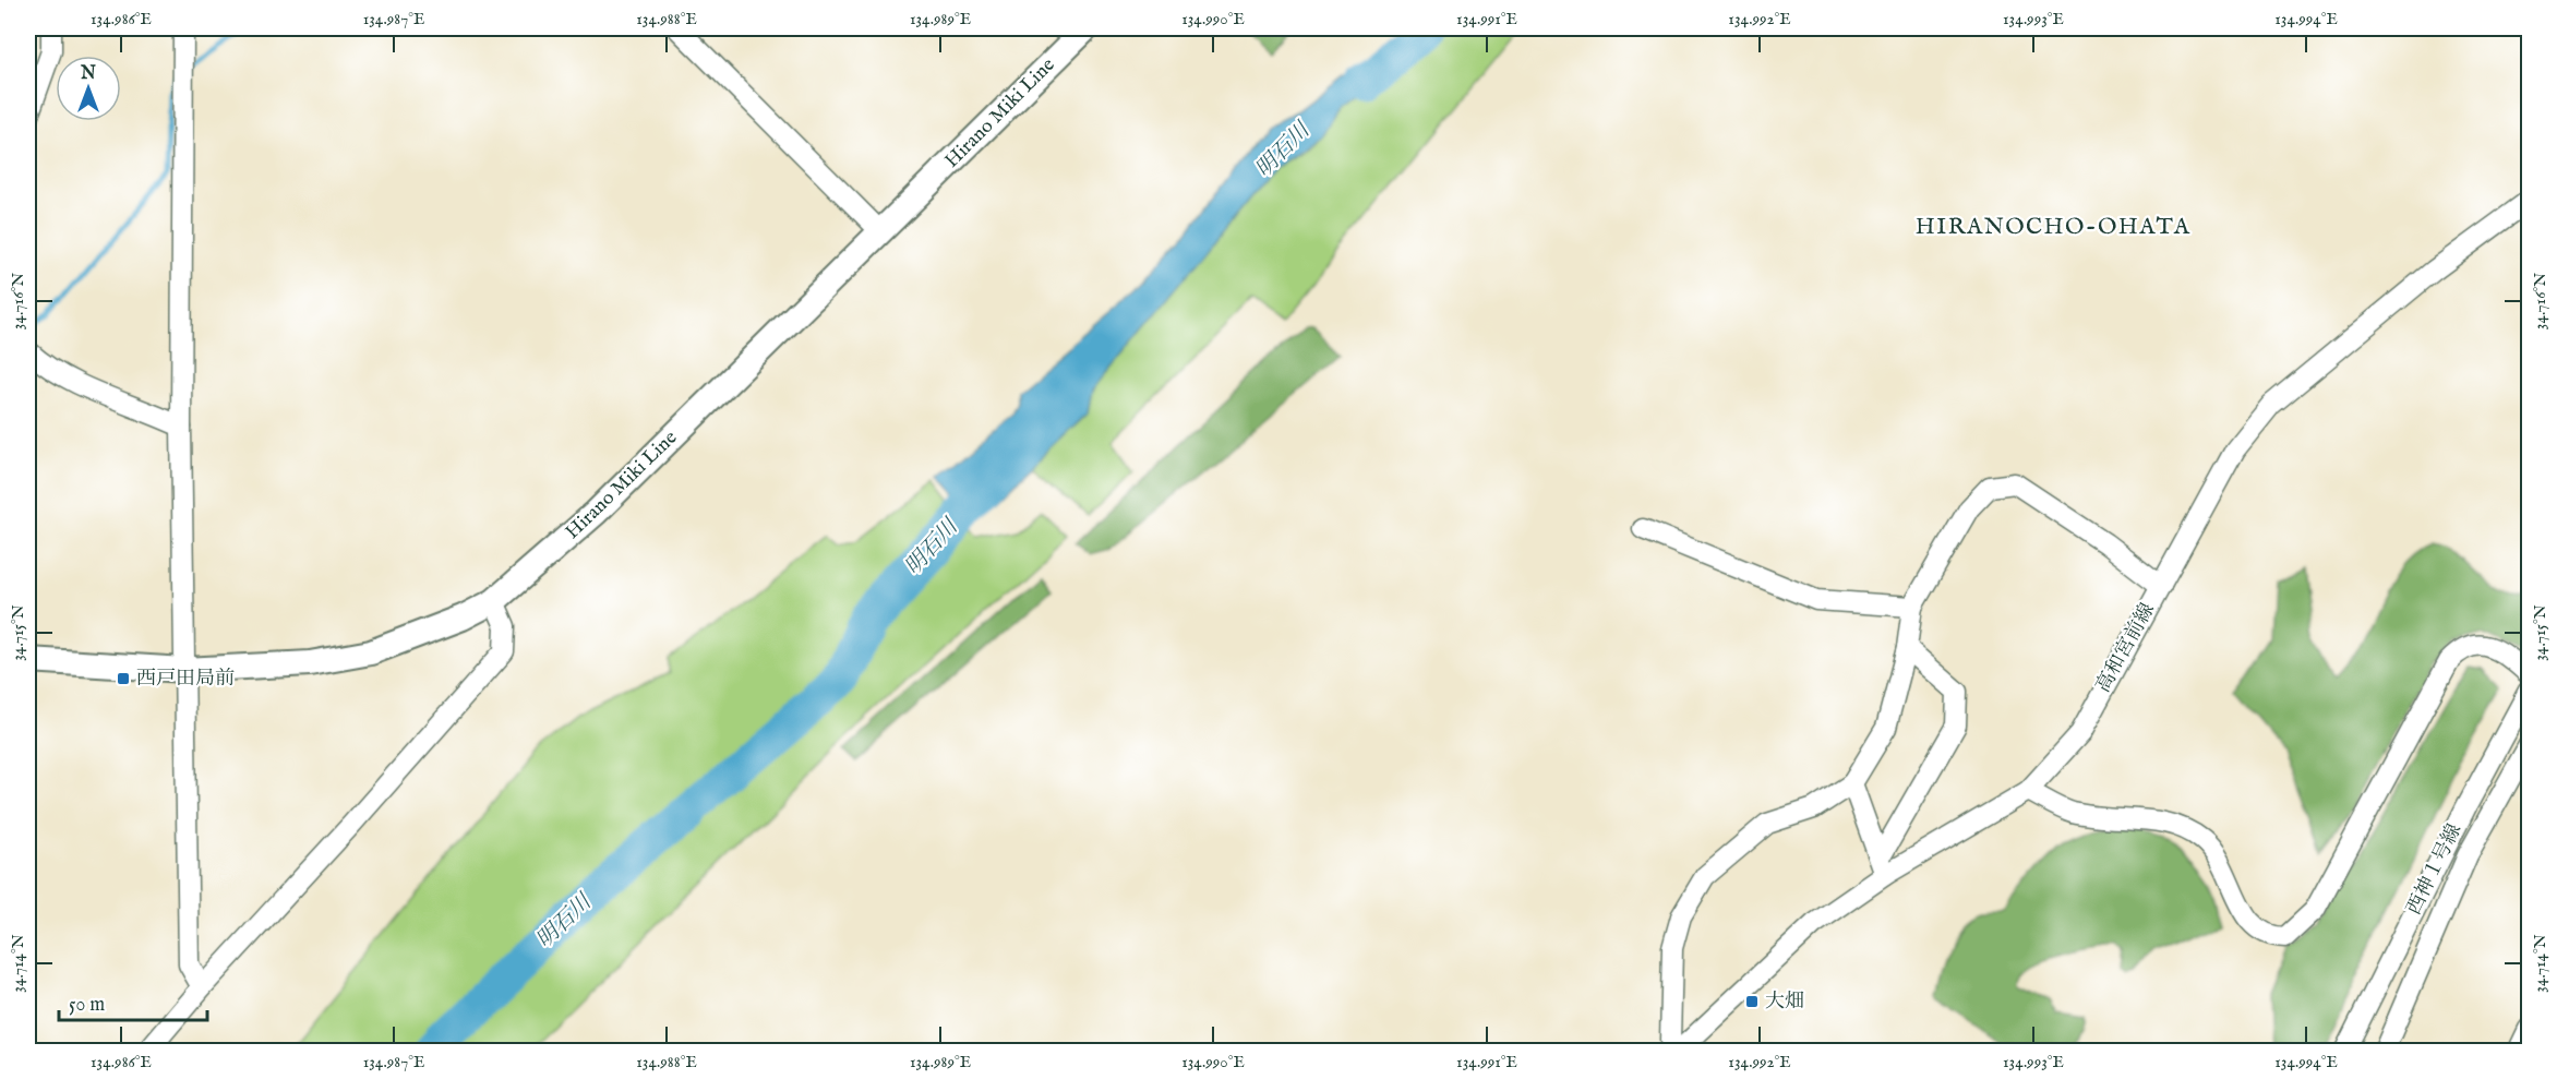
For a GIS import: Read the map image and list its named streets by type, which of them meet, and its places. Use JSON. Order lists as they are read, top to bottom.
{
  "streets": {
    "main road": ["Hirano Miki Line"],
    "street": ["高和宮前線", "西神１号線"]
  },
  "districts": ["HIRANOCHO-OHATA"],
  "water": ["明石川"],
  "places": {
    "transit": ["西戸田局前", "大畑"]
  },
  "scale_bar": "50 m",
  "north": "top",
  "coordinates": [
    "134.986°E",
    "134.987°E",
    "134.988°E",
    "134.989°E",
    "134.990°E",
    "134.991°E",
    "134.992°E",
    "134.993°E",
    "134.994°E",
    "34.716°N",
    "34.715°N",
    "34.714°N"
  ]
}
